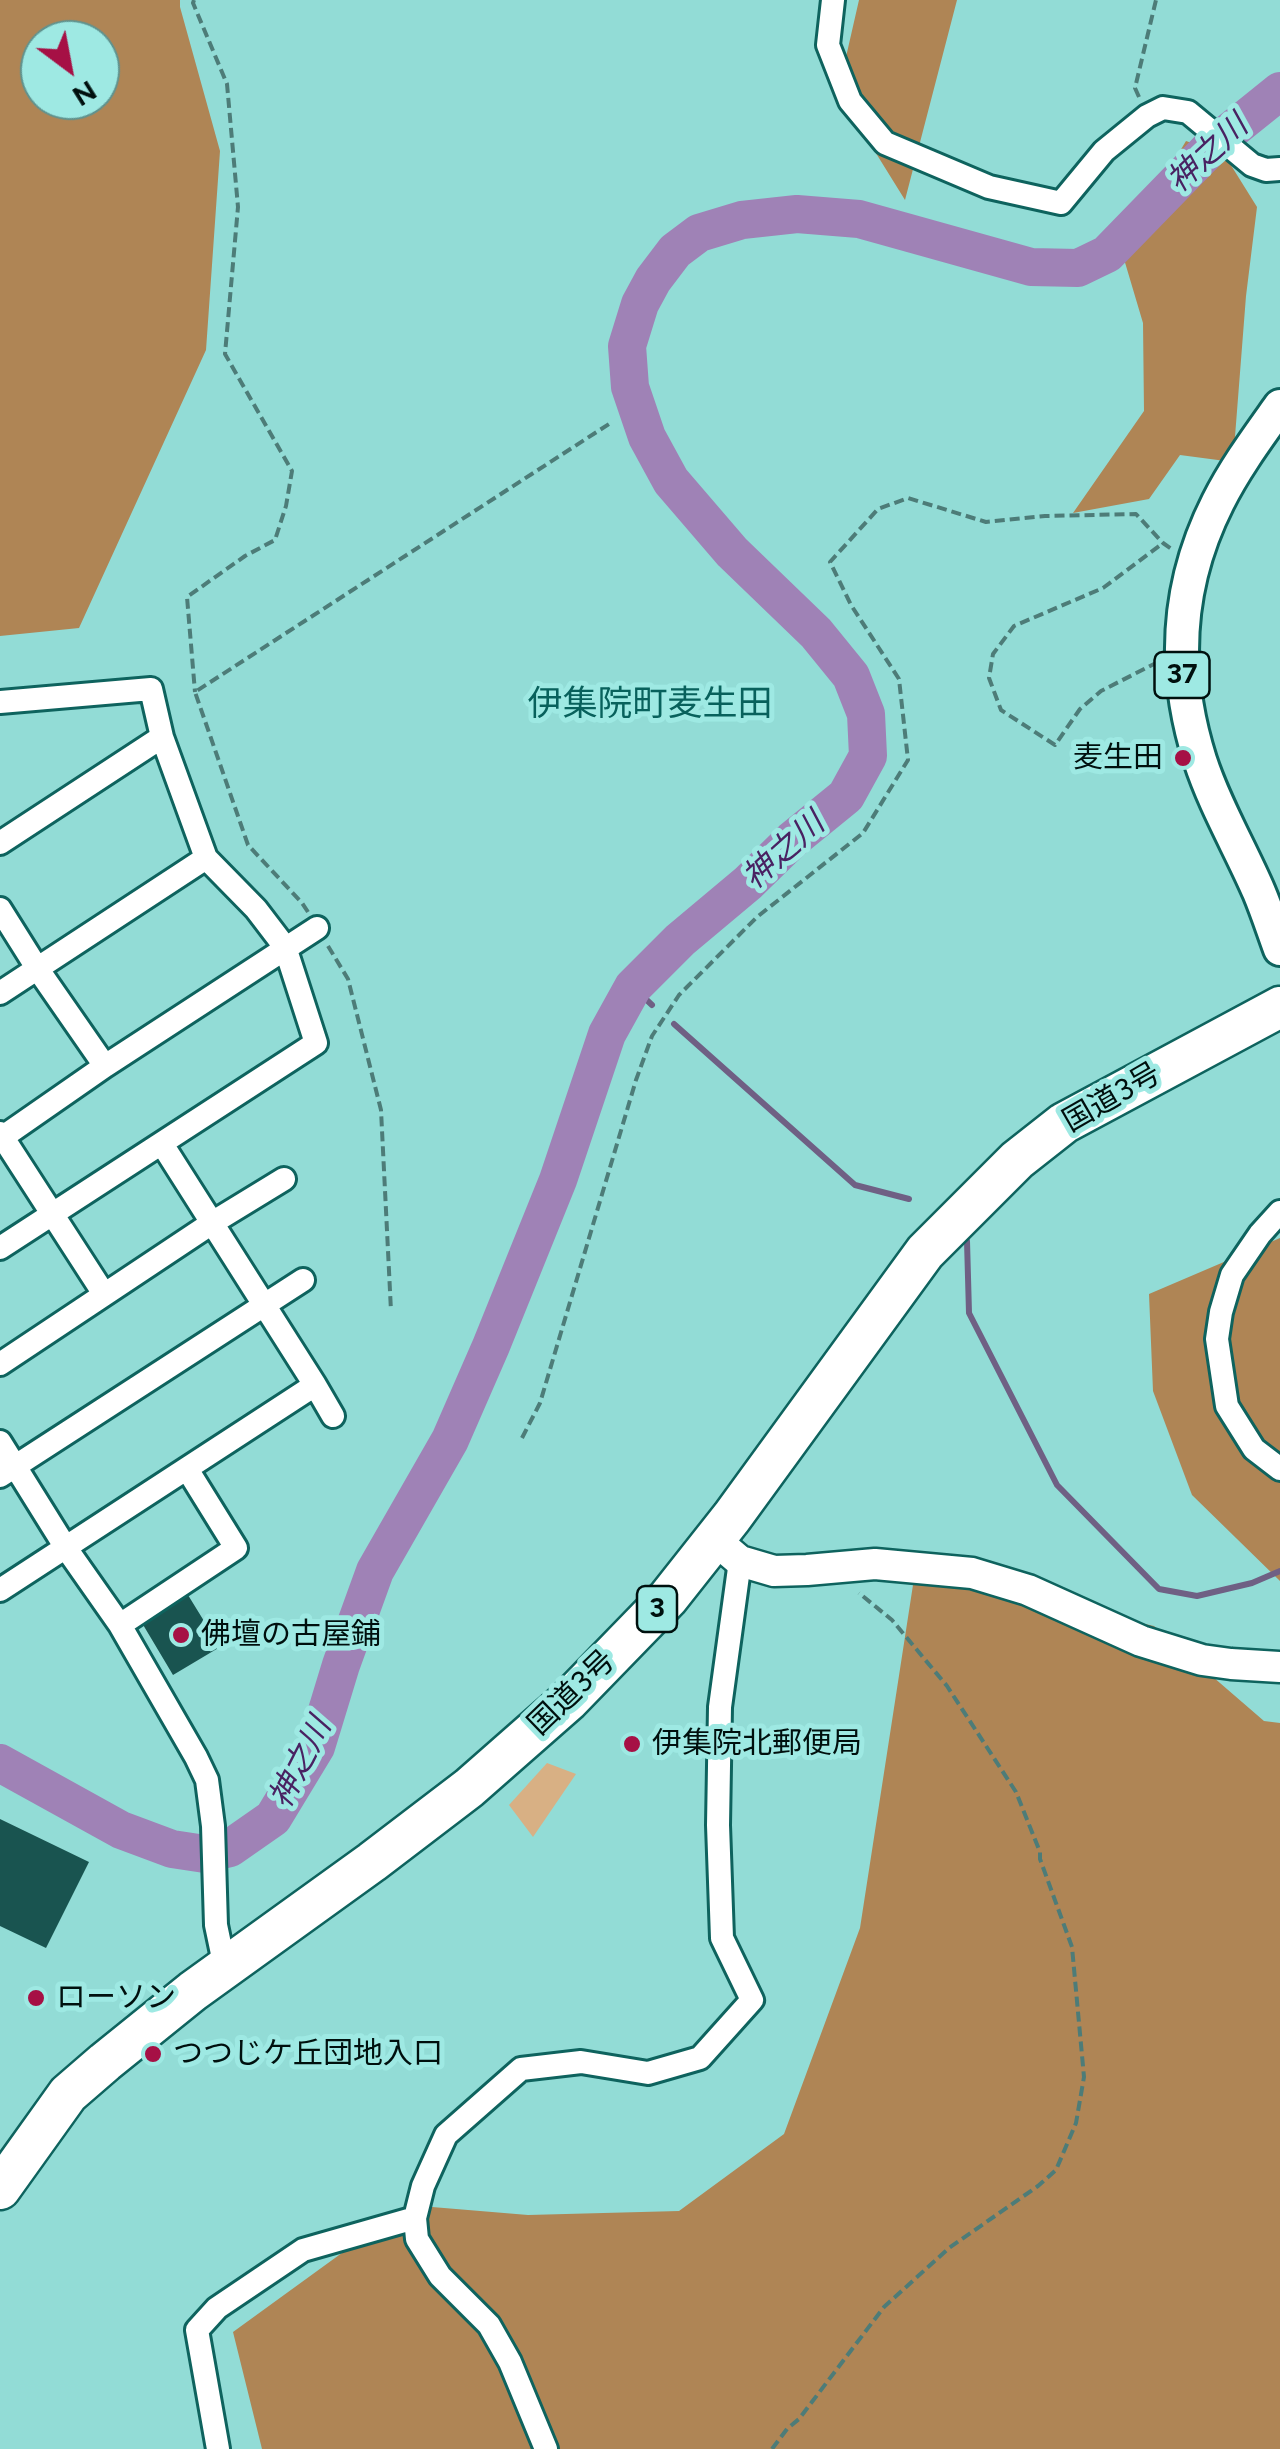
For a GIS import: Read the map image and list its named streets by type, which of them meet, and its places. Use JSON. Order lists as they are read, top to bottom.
{
  "streets": {
    "highway": ["国道3号", "3"],
    "main road": ["37"]
  },
  "districts": ["伊集院町麦生田"],
  "water": ["神之川"],
  "places": [
    "麦生田",
    "佛壇の古屋鋪",
    "伊集院北郵便局",
    "ローソン",
    "つつじケ丘団地入口"
  ],
  "north": "bottom right"
}
